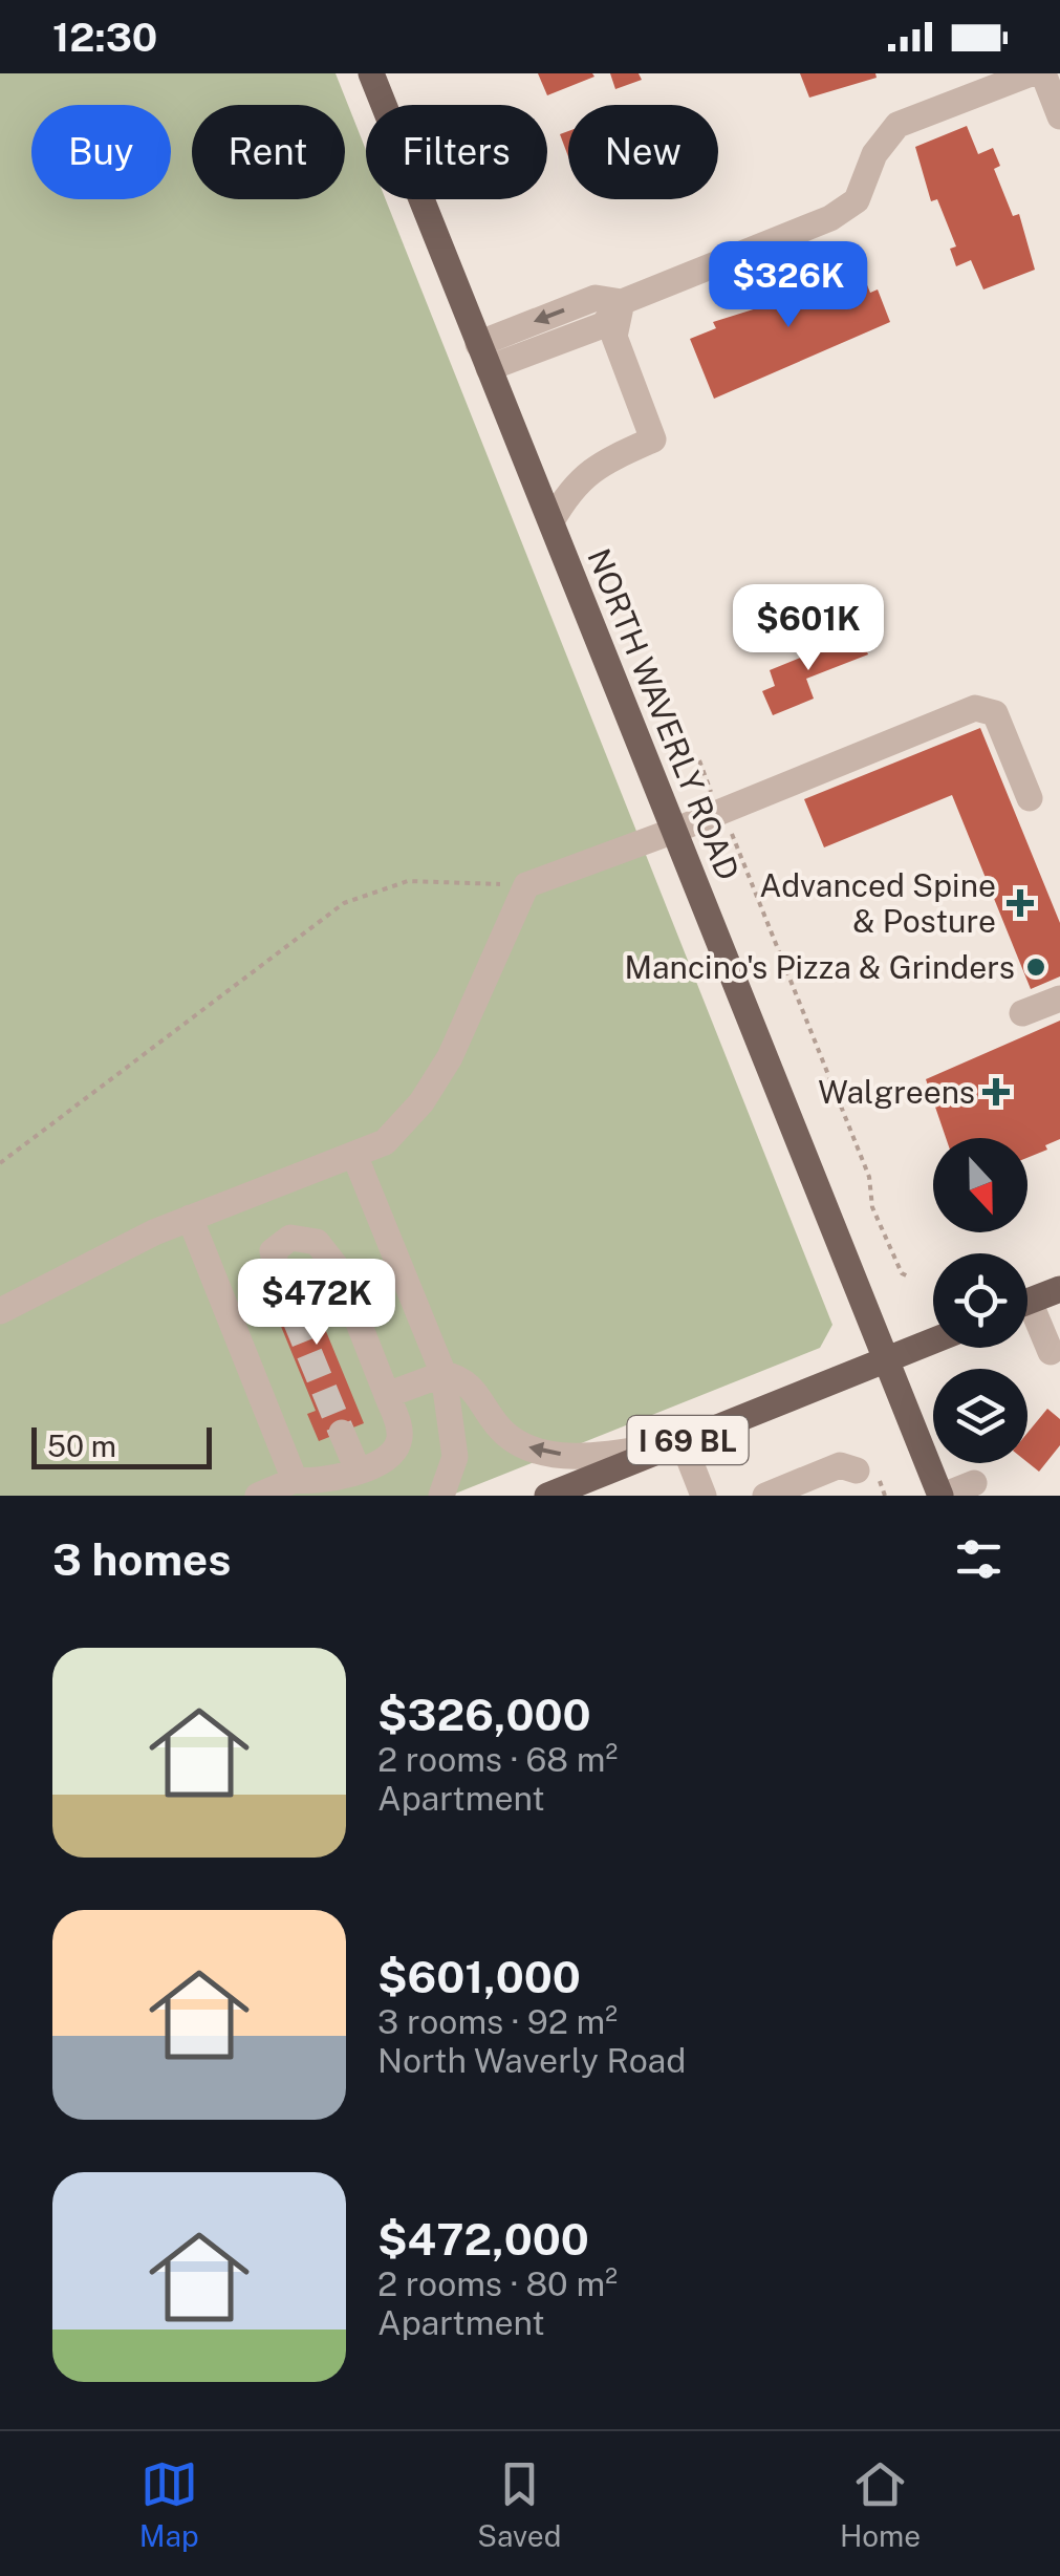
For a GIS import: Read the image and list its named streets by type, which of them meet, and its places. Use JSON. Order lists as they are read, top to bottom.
{
  "streets": {
    "main road": ["NORTH WAVERLY ROAD", "I 69 BL"]
  },
  "crossings": [
    ["NORTH WAVERLY ROAD", "I 69 BL"]
  ],
  "places": {
    "health": ["Advanced Spine & Posture", "Walgreens"],
    "other": ["Mancino's Pizza & Grinders"]
  },
  "scale_bar": "50 m",
  "north": "bottom",
  "page": {
    "status": "12:30",
    "chip": [
      "Buy",
      "Rent",
      "Filters",
      "New"
    ],
    "price": ["$326K", "$601K", "$472K"],
    "scale": "50 m",
    "heading": "3 homes",
    "list": [
      {
        "name": "$326,000",
        "note": "2 rooms · 68 m² · Apartment"
      },
      {
        "name": "$601,000",
        "note": "3 rooms · 92 m² · North Waverly Road"
      },
      {
        "name": "$472,000",
        "note": "2 rooms · 80 m² · Apartment"
      }
    ],
    "tabs": ["Map", "Saved", "Home"]
  }
}
